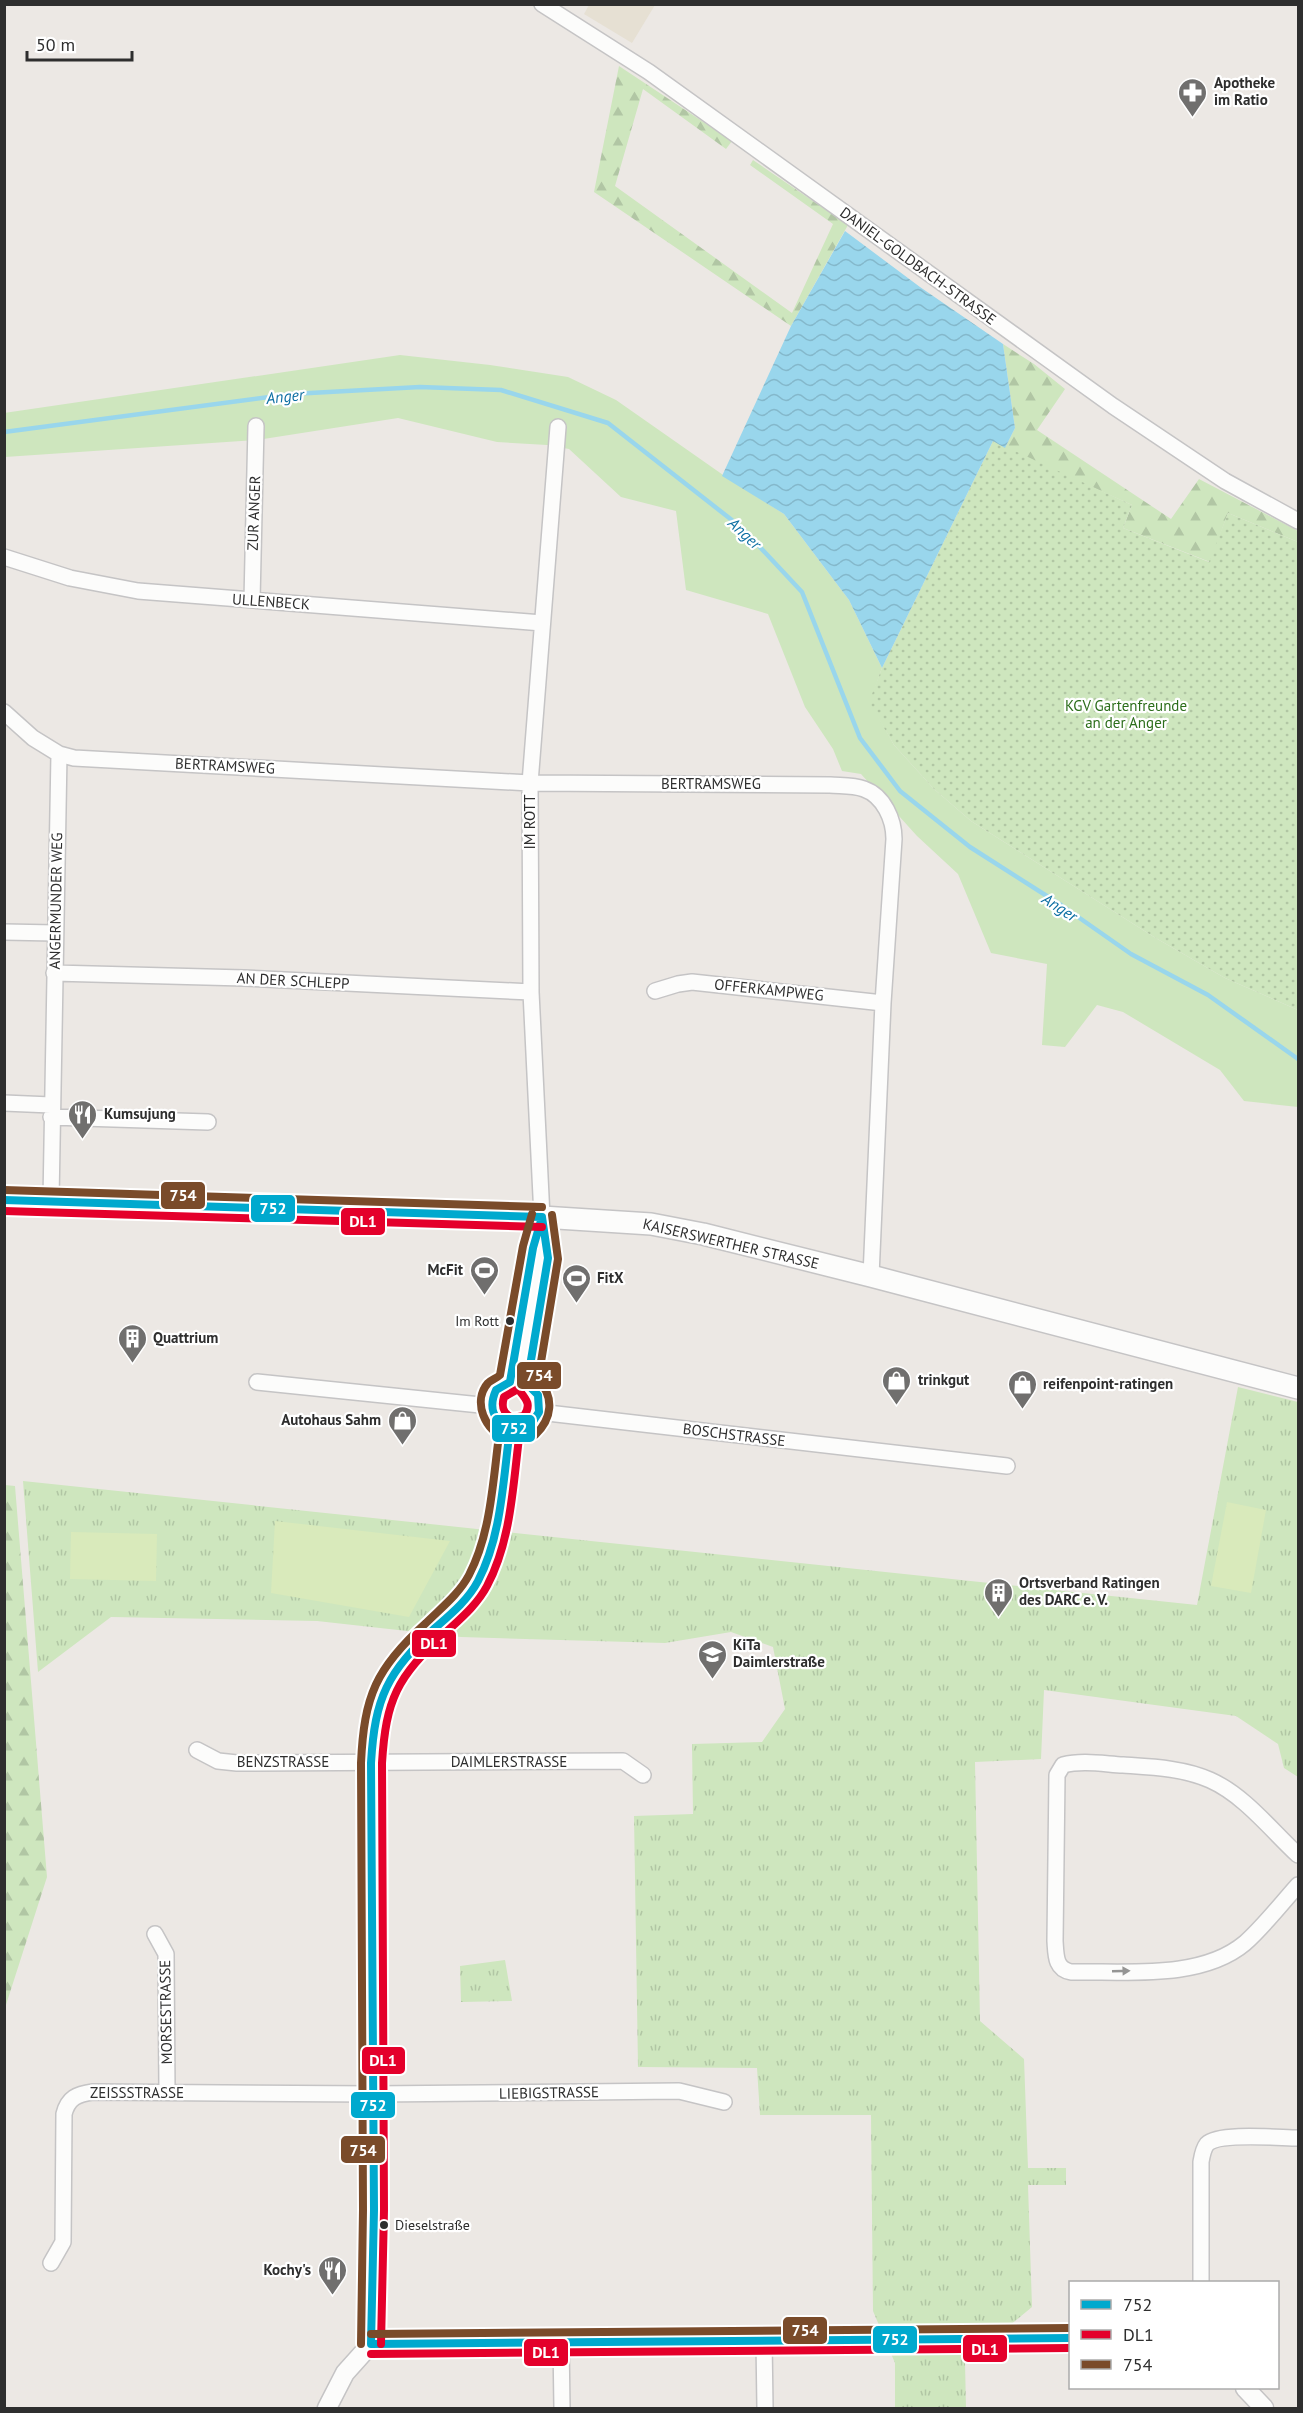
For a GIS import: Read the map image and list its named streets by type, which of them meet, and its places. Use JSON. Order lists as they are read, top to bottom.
{
  "streets": {
    "main road": ["KAISERSWERTHER STRASSE"],
    "street": [
      "DANIEL-GOLDBACH-STRASSE",
      "ZUR ANGER",
      "ULLENBECK",
      "BERTRAMSWEG",
      "IM ROTT",
      "ANGERMUNDER WEG",
      "AN DER SCHLEPP",
      "OFFERKAMPWEG",
      "BOSCHSTRASSE",
      "BENZSTRASSE",
      "DAIMLERSTRASSE",
      "MORSESTRASSE",
      "ZEISSSTRASSE",
      "LIEBIGSTRASSE"
    ]
  },
  "crossings": [
    ["ZUR ANGER", "ULLENBECK"],
    ["ULLENBECK", "IM ROTT"],
    ["BERTRAMSWEG", "IM ROTT"],
    ["BERTRAMSWEG", "ANGERMUNDER WEG"],
    ["BERTRAMSWEG", "OFFERKAMPWEG"],
    ["BERTRAMSWEG", "KAISERSWERTHER STRASSE"],
    ["IM ROTT", "AN DER SCHLEPP"],
    ["IM ROTT", "KAISERSWERTHER STRASSE"],
    ["ANGERMUNDER WEG", "AN DER SCHLEPP"],
    ["ANGERMUNDER WEG", "KAISERSWERTHER STRASSE"],
    ["BENZSTRASSE", "DAIMLERSTRASSE"],
    ["MORSESTRASSE", "ZEISSSTRASSE"],
    ["ZEISSSTRASSE", "LIEBIGSTRASSE"]
  ],
  "water": ["Anger"],
  "parks": ["KGV Gartenfreunde an der Anger"],
  "places": {
    "pharmacy": ["Apotheke im Ratio"],
    "restaurant": ["Kumsujung", "Kochy's"],
    "sports": ["McFit", "FitX"],
    "other": ["Im Rott", "Dieselstraße"],
    "building": ["Quattrium", "Ortsverband Ratingen des DARC e. V."],
    "shop": ["trinkgut", "reifenpoint-ratingen", "Autohaus Sahm"],
    "school or university": ["KiTa Daimlerstraße"]
  },
  "lines": ["transit line 754", "transit line 752", "transit line DL1"],
  "legend": ["752", "DL1", "754"],
  "scale_bar": "50 m"
}
